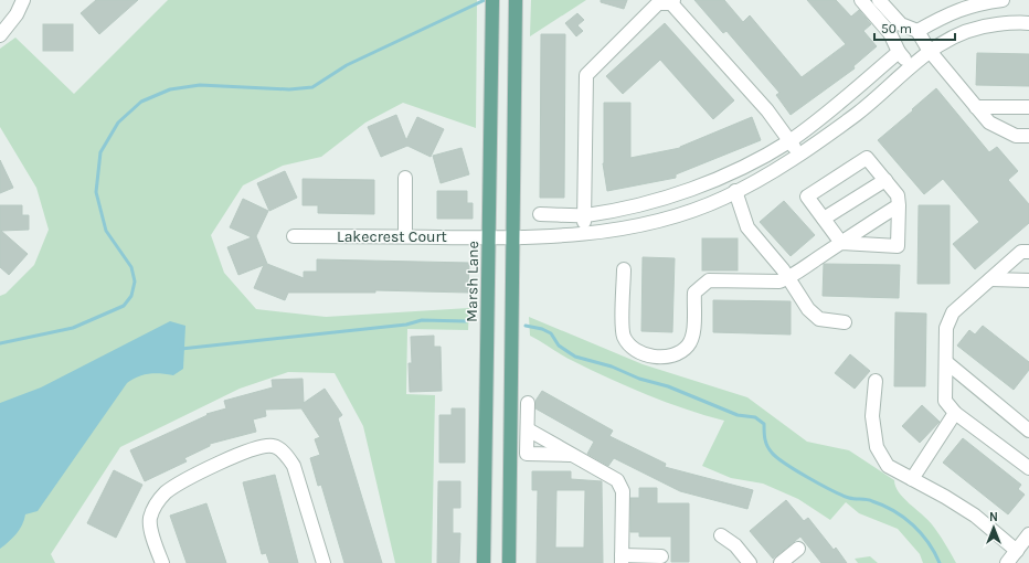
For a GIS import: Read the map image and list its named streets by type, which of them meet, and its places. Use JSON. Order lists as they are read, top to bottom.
{
  "streets": {
    "main road": ["Marsh Lane"],
    "street": ["Lakecrest Court"]
  },
  "crossings": [
    ["Lakecrest Court", "Marsh Lane"]
  ],
  "scale_bar": "50 m",
  "north": "top"
}
